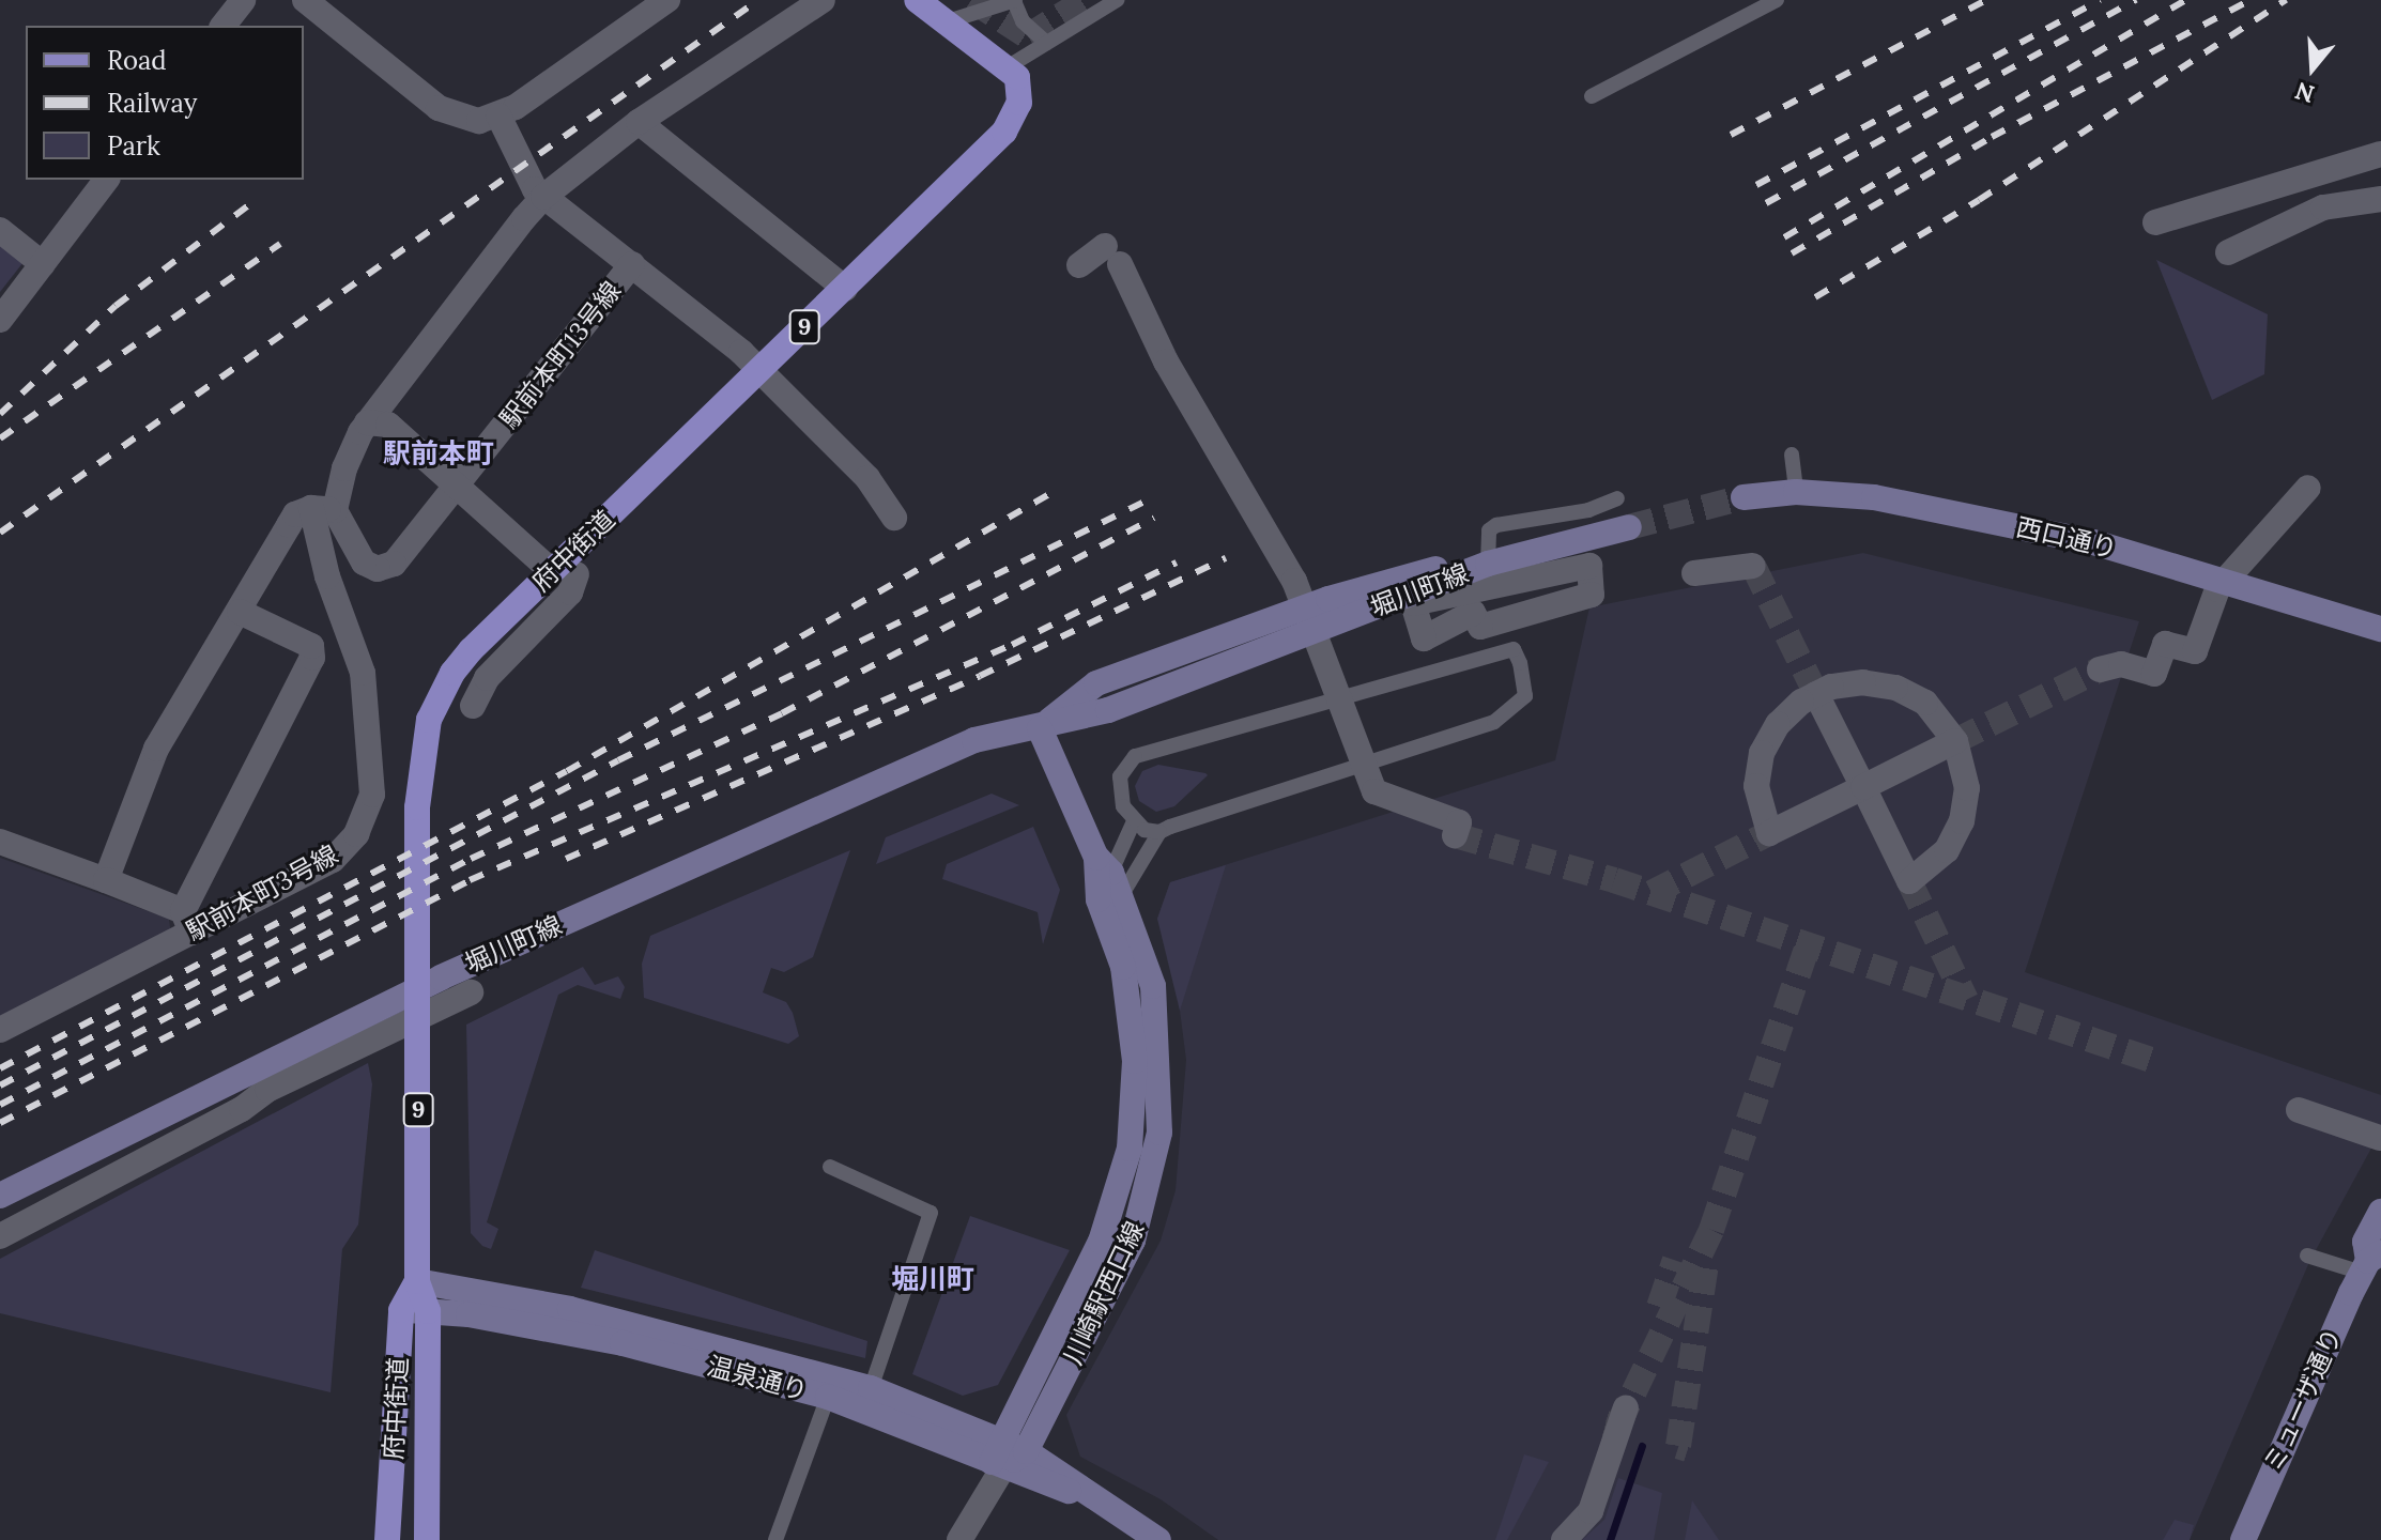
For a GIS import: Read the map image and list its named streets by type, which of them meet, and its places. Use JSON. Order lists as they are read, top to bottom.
{
  "streets": {
    "main road": ["9", "府中街道"],
    "street": [
      "駅前本町13号線",
      "西口通り",
      "堀川町線",
      "駅前本町3号線",
      "川崎駅西口線",
      "温泉通り",
      "ミューザ通り"
    ]
  },
  "crossings": [
    ["駅前本町13号線", "駅前本町3号線"],
    ["府中街道", "温泉通り"],
    ["堀川町線", "川崎駅西口線"],
    ["川崎駅西口線", "温泉通り"]
  ],
  "districts": ["駅前本町", "堀川町"],
  "legend": ["Road", "Railway", "Park"],
  "north": "bottom"
}
